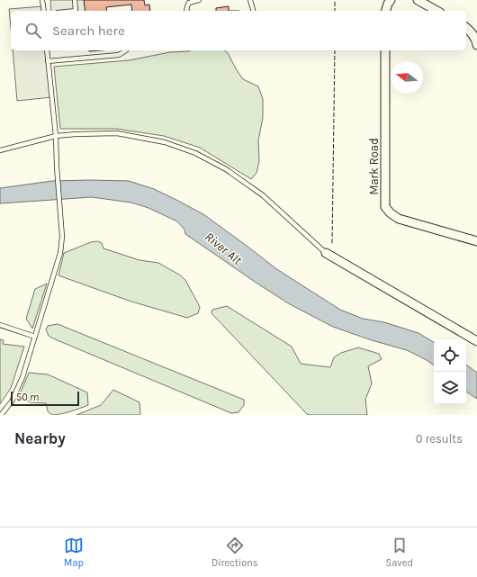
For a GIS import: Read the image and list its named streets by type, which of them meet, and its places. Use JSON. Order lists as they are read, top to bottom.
{
  "streets": {
    "street": ["Mark Road"]
  },
  "water": ["River Alt"],
  "scale_bar": "50 m",
  "north": "left",
  "page": {
    "search": "Search here",
    "scale": "50 m",
    "heading": ["Nearby", "0 results"],
    "nav": ["Map", "Directions", "Saved"]
  }
}
